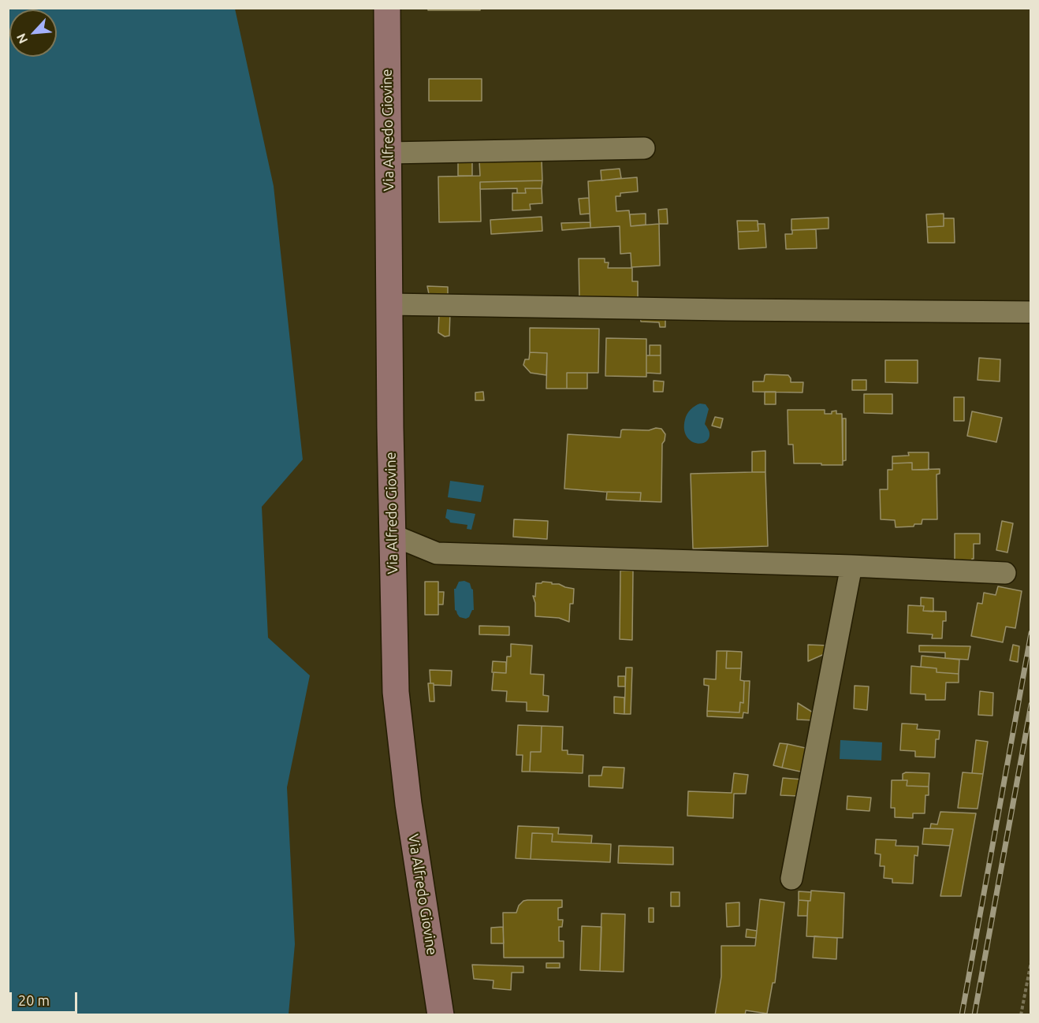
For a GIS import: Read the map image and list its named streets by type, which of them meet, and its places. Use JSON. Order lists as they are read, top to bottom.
{
  "streets": {
    "main road": ["Via Alfredo Giovine"]
  },
  "scale_bar": "20 m",
  "north": "bottom left"
}
